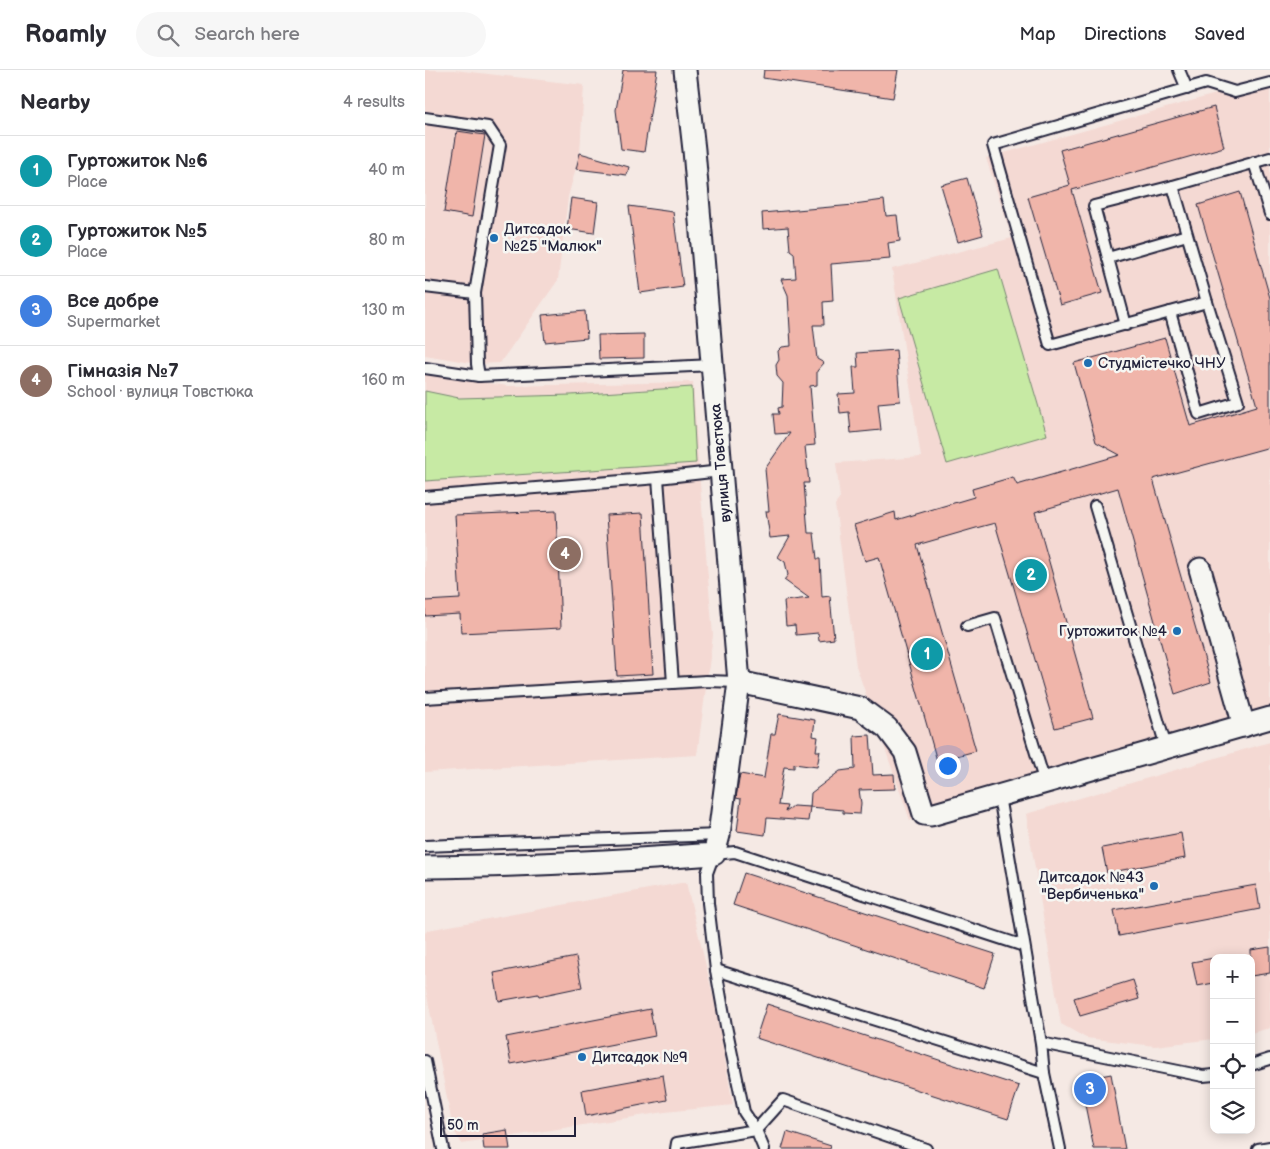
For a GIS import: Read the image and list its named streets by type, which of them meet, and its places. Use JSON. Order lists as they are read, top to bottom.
{
  "streets": {
    "street": ["вулиця Товстюка"]
  },
  "places": [
    "Дитсадок №25 \"Малюк\"",
    "Студмістечко ЧНУ",
    "Гуртожиток №4",
    "Дитсадок №43 \"Вербиченька\"",
    "Дитсадок №9"
  ],
  "scale_bar": "50 m",
  "page": {
    "header": "Roamly",
    "search": "Search here",
    "nav": ["Map", "Directions", "Saved"],
    "heading": ["Nearby", "4 results"],
    "list": [
      {
        "mark": "1",
        "name": "Гуртожиток №6",
        "note": "Place",
        "value": "40 m"
      },
      {
        "mark": "2",
        "name": "Гуртожиток №5",
        "note": "Place",
        "value": "80 m"
      },
      {
        "mark": "3",
        "name": "Все добре",
        "note": "Supermarket",
        "value": "130 m"
      },
      {
        "mark": "4",
        "name": "Гімназія №7",
        "note": "School · вулиця Товстюка",
        "value": "160 m"
      }
    ],
    "pins": [
      "4",
      "2",
      "1",
      "3"
    ],
    "map_buttons": ["+", "−"],
    "scale": "50 m"
  }
}
